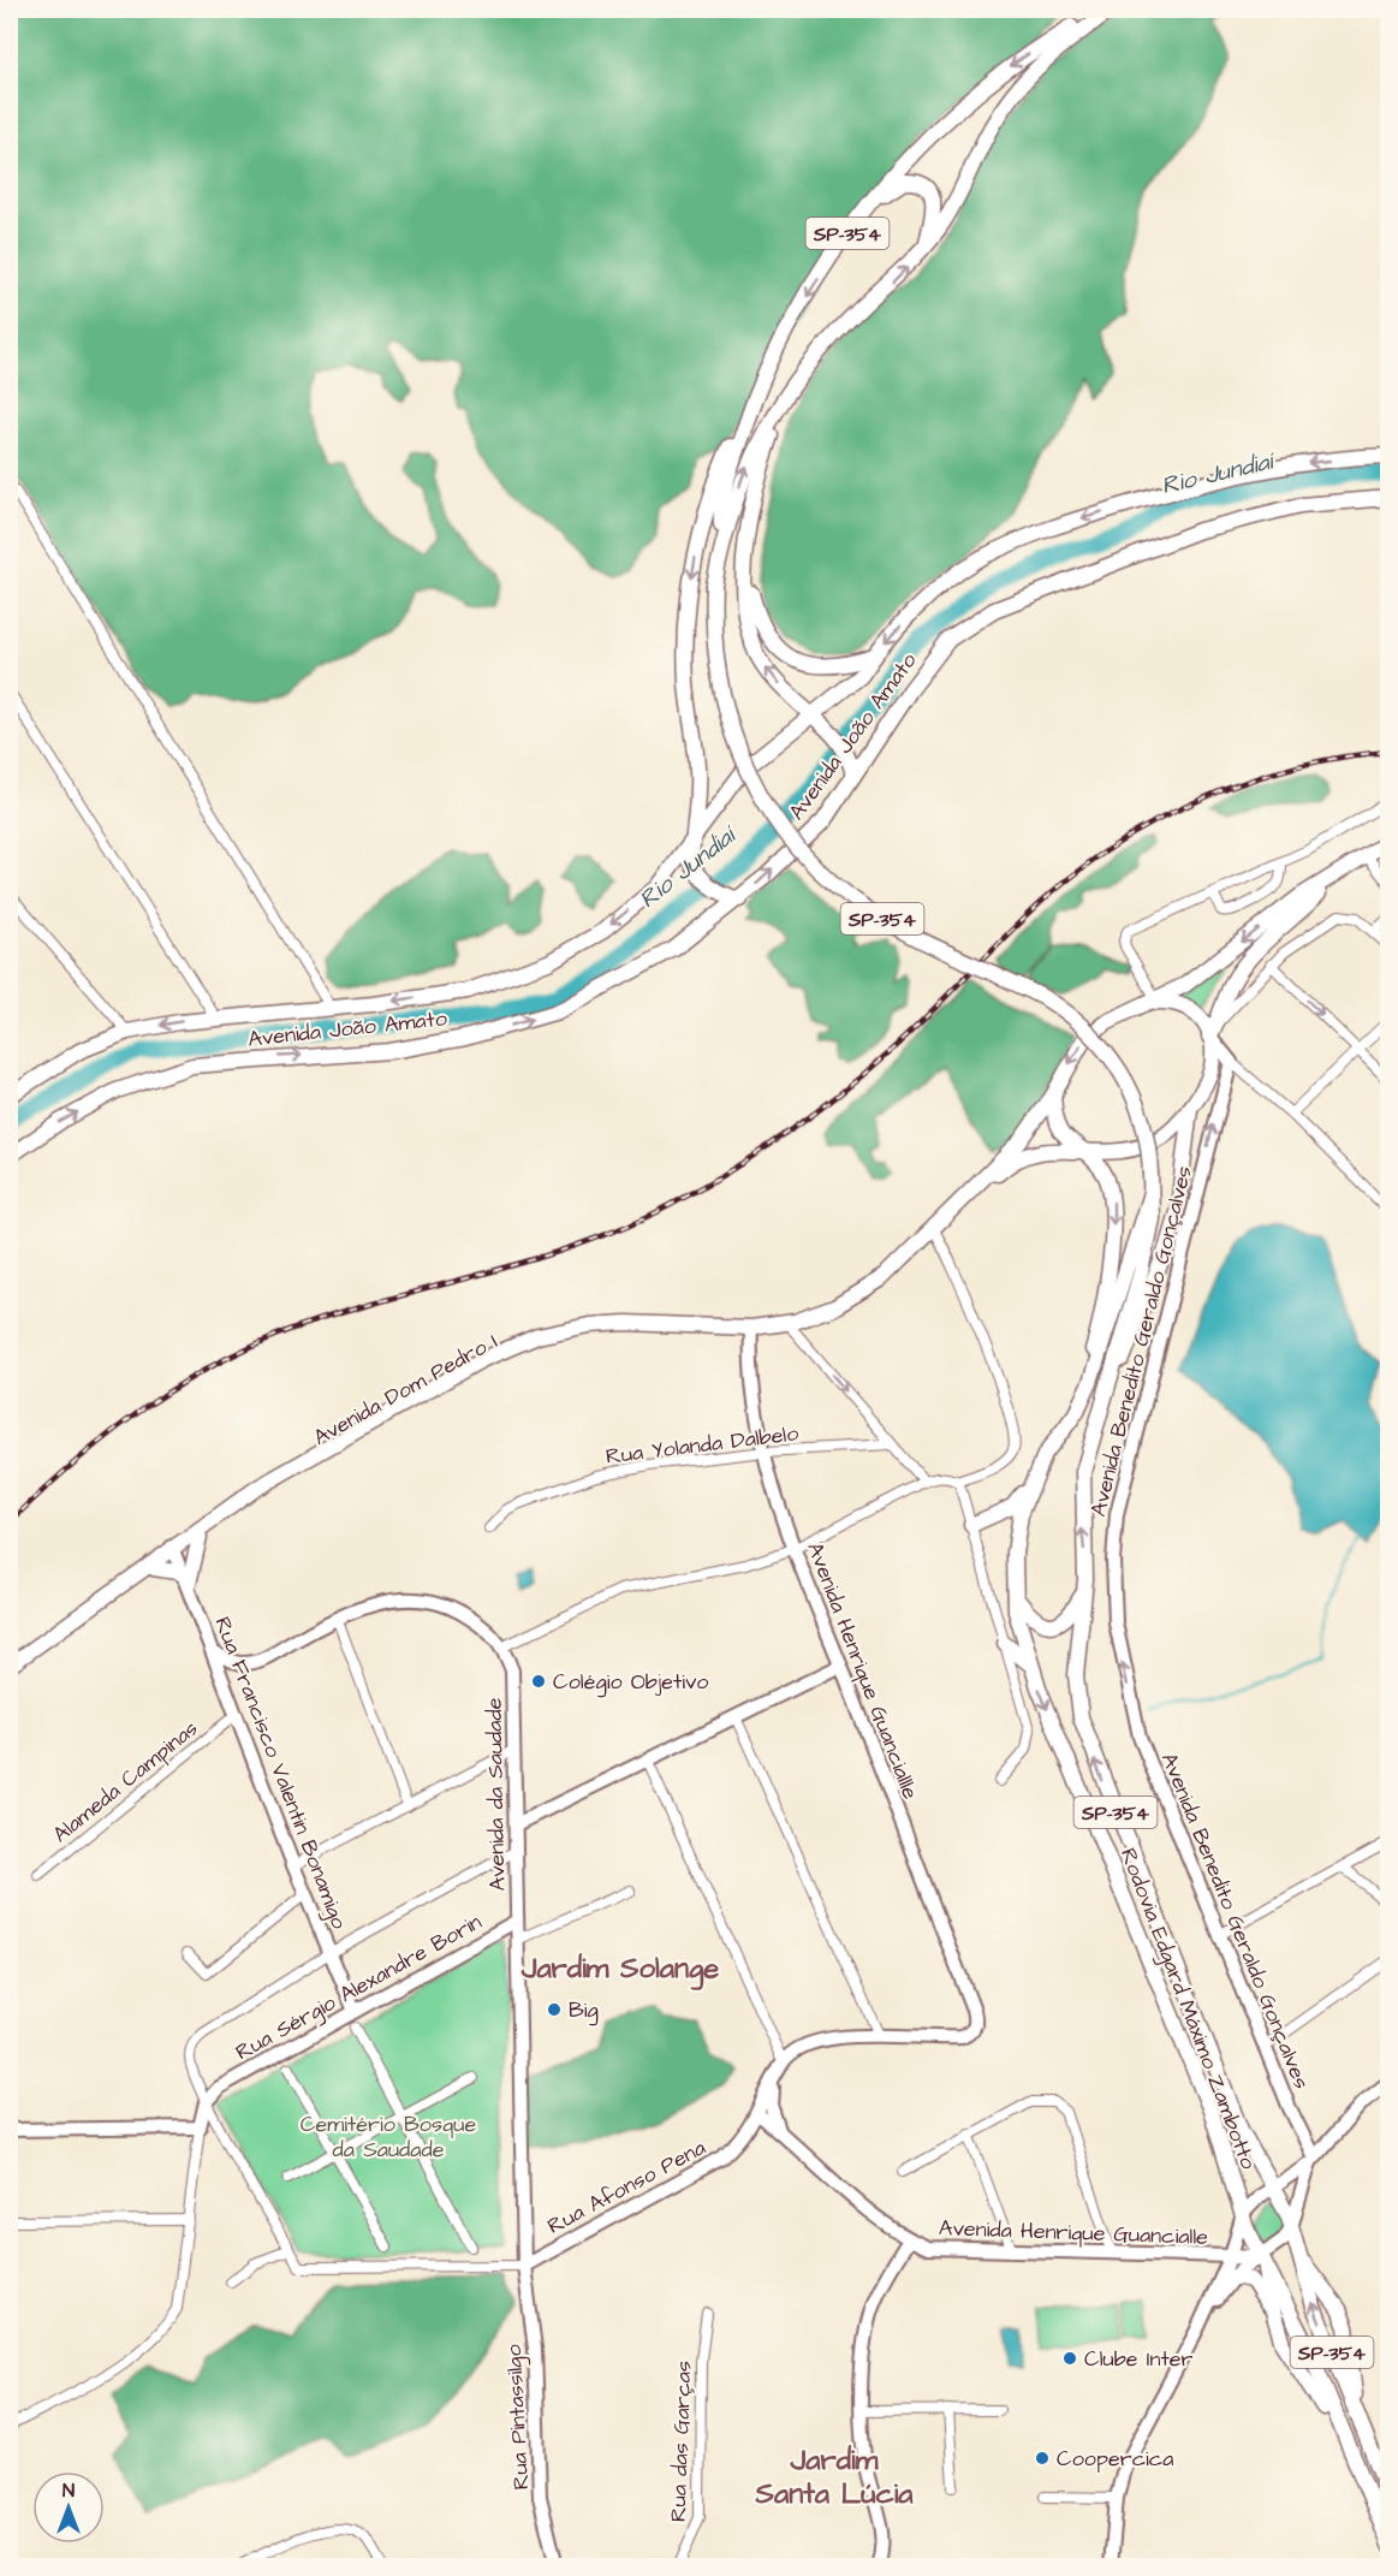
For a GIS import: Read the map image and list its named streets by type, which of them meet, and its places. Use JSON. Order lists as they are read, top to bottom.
{
  "streets": {
    "main road": [
      "SP-354",
      "Avenida João Amato",
      "Avenida Dom Pedro I",
      "Rodovia Edgard Máximo Zambotto"
    ],
    "street": [
      "Avenida Benedito Geraldo Gonçalves",
      "Rua Yolanda Dalbelo",
      "Avenida Henrique Guanciallle",
      "Rua Francisco Valentin Bonamigo",
      "Alameda Campinas",
      "Avenida da Saudade",
      "Rua Sérgio Alexandre Borin",
      "Rua Afonso Pena",
      "Avenida Henrique Guancialle",
      "Rua Pintassilgo",
      "Rua das Garças"
    ]
  },
  "crossings": [
    ["SP-354", "Rodovia Edgard Máximo Zambotto"],
    ["Avenida Dom Pedro I", "Avenida Henrique Guanciallle"],
    ["Avenida Dom Pedro I", "Rua Francisco Valentin Bonamigo"],
    ["Rua Yolanda Dalbelo", "Avenida Henrique Guanciallle"],
    ["Rua Francisco Valentin Bonamigo", "Alameda Campinas"],
    ["Rua Francisco Valentin Bonamigo", "Rua Sérgio Alexandre Borin"],
    ["Avenida da Saudade", "Rua Sérgio Alexandre Borin"],
    ["Avenida da Saudade", "Rua Afonso Pena"],
    ["Avenida da Saudade", "Rua Pintassilgo"],
    ["Rua Afonso Pena", "Avenida Henrique Guancialle"],
    ["Rua Afonso Pena", "Rua Pintassilgo"]
  ],
  "one_way": ["Avenida Benedito Geraldo Gonçalves"],
  "districts": ["Jardim Solange", "Jardim Santa Lúcia"],
  "water": ["Rio Jundiaí"],
  "parks": ["Cemitério Bosque da Saudade"],
  "places": [
    "Colégio Objetivo",
    "Big",
    "Clube Inter",
    "Coopercica"
  ],
  "north": "top"
}
